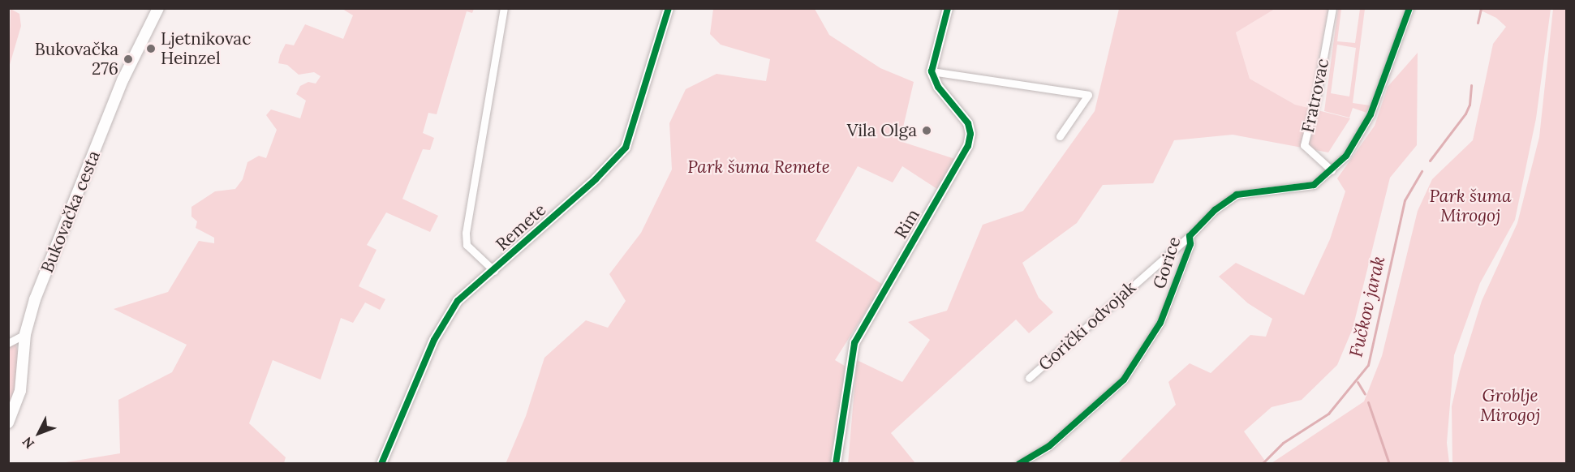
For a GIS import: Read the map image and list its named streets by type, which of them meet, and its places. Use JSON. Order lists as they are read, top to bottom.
{
  "streets": {
    "main road": ["Bukovačka cesta"],
    "street": [
      "Fratrovac",
      "Rim",
      "Remete",
      "Gorice",
      "Gorički odvojak"
    ]
  },
  "crossings": [
    ["Fratrovac", "Gorice"],
    ["Gorice", "Gorički odvojak"]
  ],
  "water": ["Fučkov jarak"],
  "parks": ["Park šuma Remete", "Park šuma Mirogoj", "Groblje Mirogoj"],
  "places": ["Ljetnikovac Heinzel", "Bukovačka 276", "Vila Olga"],
  "north": "bottom left"
}
